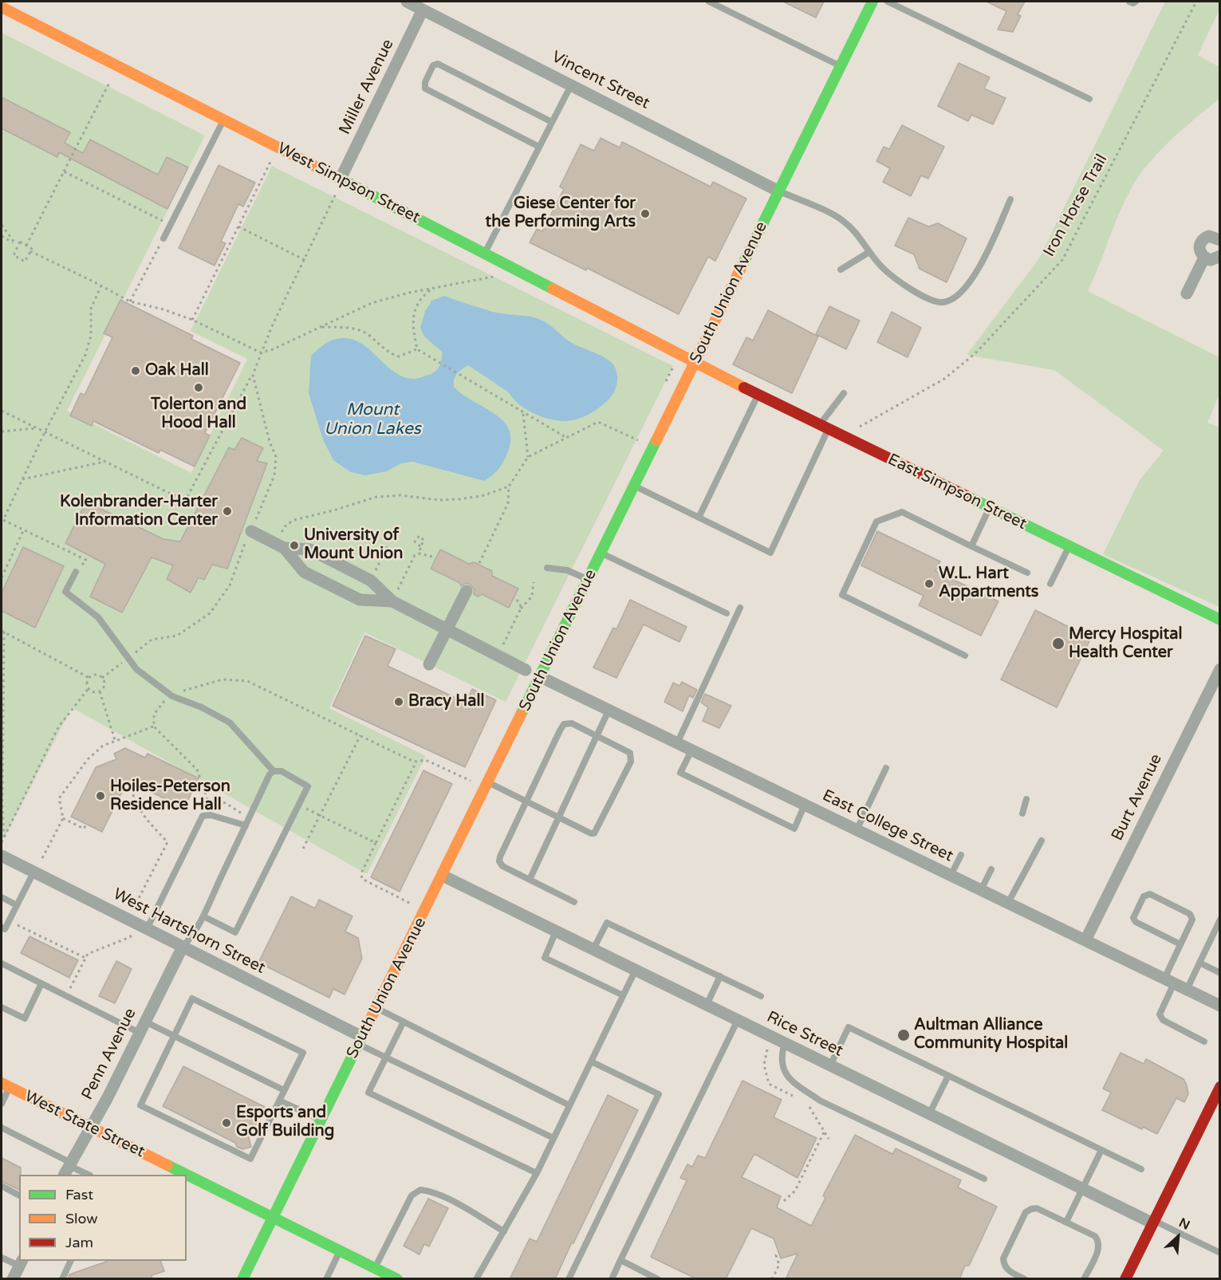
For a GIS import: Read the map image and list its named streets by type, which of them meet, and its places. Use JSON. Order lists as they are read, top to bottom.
{
  "streets": {
    "main road": [
      "West Simpson Street",
      "South Union Avenue",
      "East Simpson Street",
      "West State Street"
    ],
    "street": [
      "Vincent Street",
      "Miller Avenue",
      "Burt Avenue",
      "East College Street",
      "West Hartshorn Street",
      "Rice Street",
      "Penn Avenue"
    ],
    "path": ["Iron Horse Trail"]
  },
  "crossings": [
    ["Vincent Street", "Miller Avenue"],
    ["Vincent Street", "South Union Avenue"],
    ["Miller Avenue", "West Simpson Street"],
    ["West Simpson Street", "South Union Avenue"],
    ["West Simpson Street", "East Simpson Street"],
    ["South Union Avenue", "East Simpson Street"],
    ["South Union Avenue", "East College Street"],
    ["South Union Avenue", "West Hartshorn Street"],
    ["South Union Avenue", "Rice Street"],
    ["South Union Avenue", "West State Street"],
    ["Burt Avenue", "East College Street"],
    ["West Hartshorn Street", "Penn Avenue"],
    ["Penn Avenue", "West State Street"]
  ],
  "water": ["Mount Union Lakes"],
  "places": [
    "Giese Center for the Performing Arts",
    "Oak Hall",
    "Tolerton and Hood Hall",
    "Kolenbrander-Harter Information Center",
    "University of Mount Union",
    "W.L. Hart Appartments",
    "Mercy Hospital Health Center",
    "Bracy Hall",
    "Hoiles-Peterson Residence Hall",
    "Aultman Alliance Community Hospital",
    "Esports and Golf Building"
  ],
  "legend": ["Fast", "Slow", "Jam"],
  "north": "top right"
}
